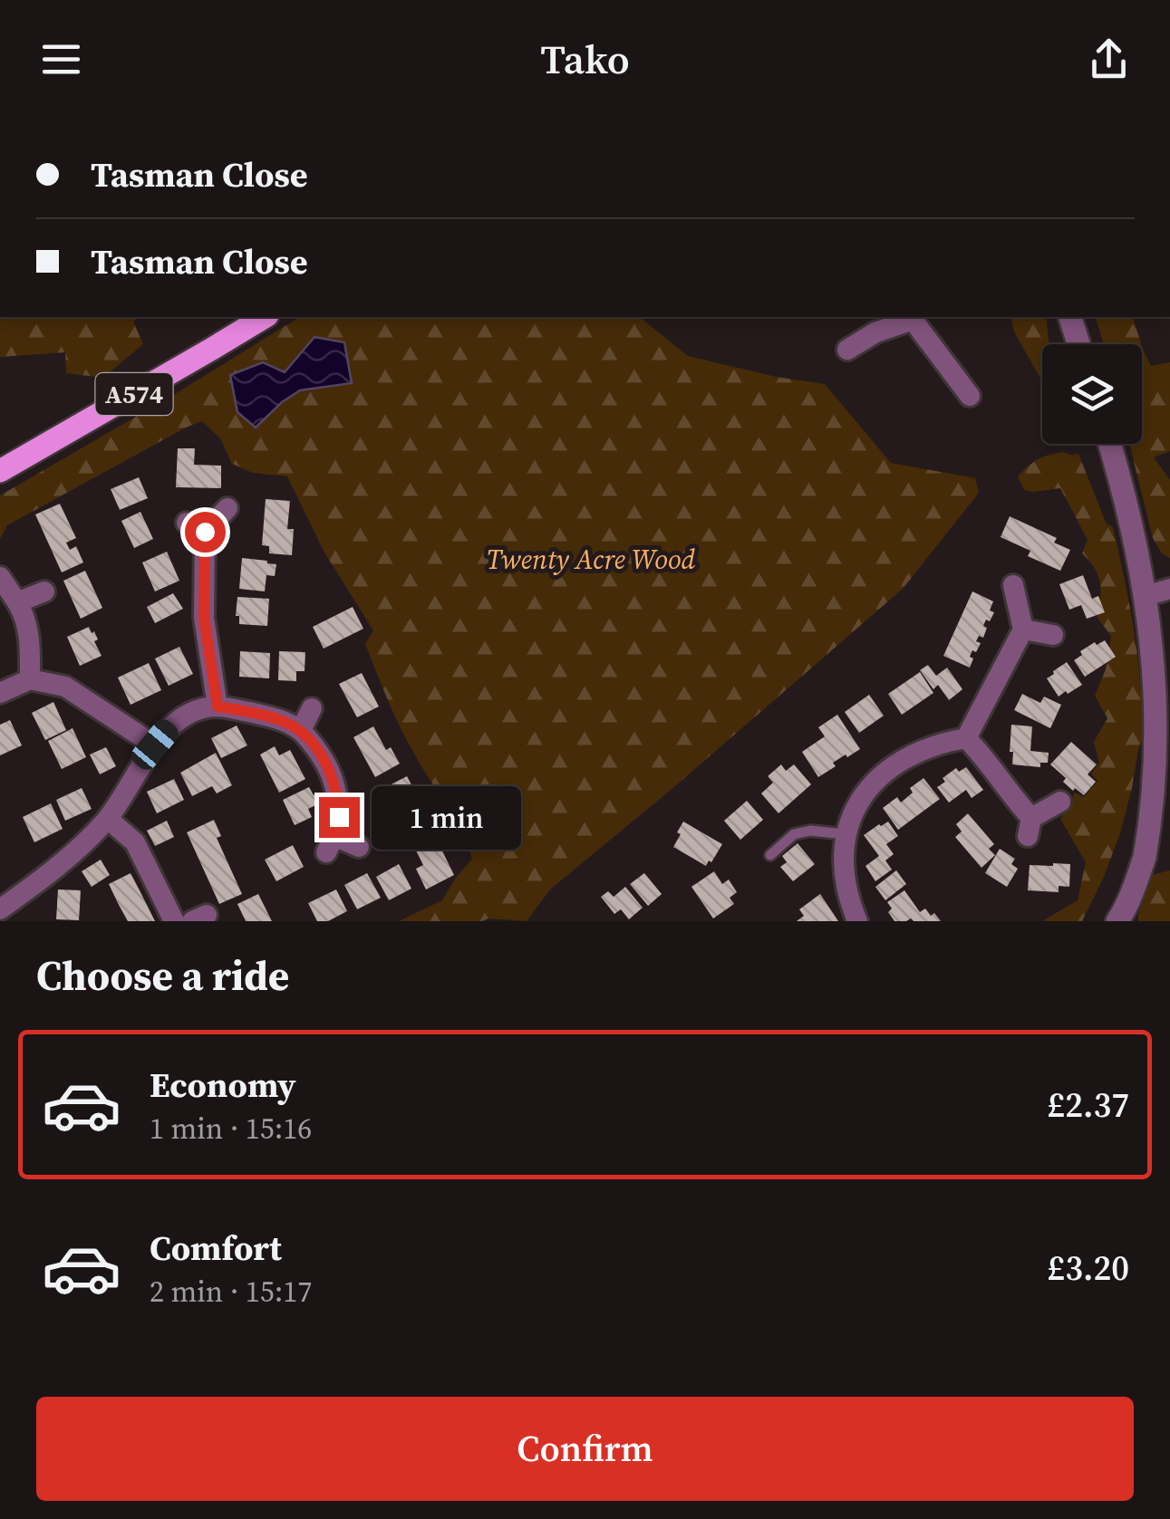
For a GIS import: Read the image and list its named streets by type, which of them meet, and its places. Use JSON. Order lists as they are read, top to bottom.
{
  "streets": {
    "main road": ["A574"]
  },
  "parks": ["Twenty Acre Wood"],
  "page": {
    "header": "Tako",
    "banner": ["Tasman Close", "Tasman Close"],
    "bubble": "1 min",
    "heading": "Choose a ride",
    "list": [
      {
        "name": "Economy",
        "note": "1 min · 15:16",
        "value": "£2.37"
      },
      {
        "name": "Comfort",
        "note": "2 min · 15:17",
        "value": "£3.20"
      }
    ],
    "buttons": "Confirm"
  }
}
